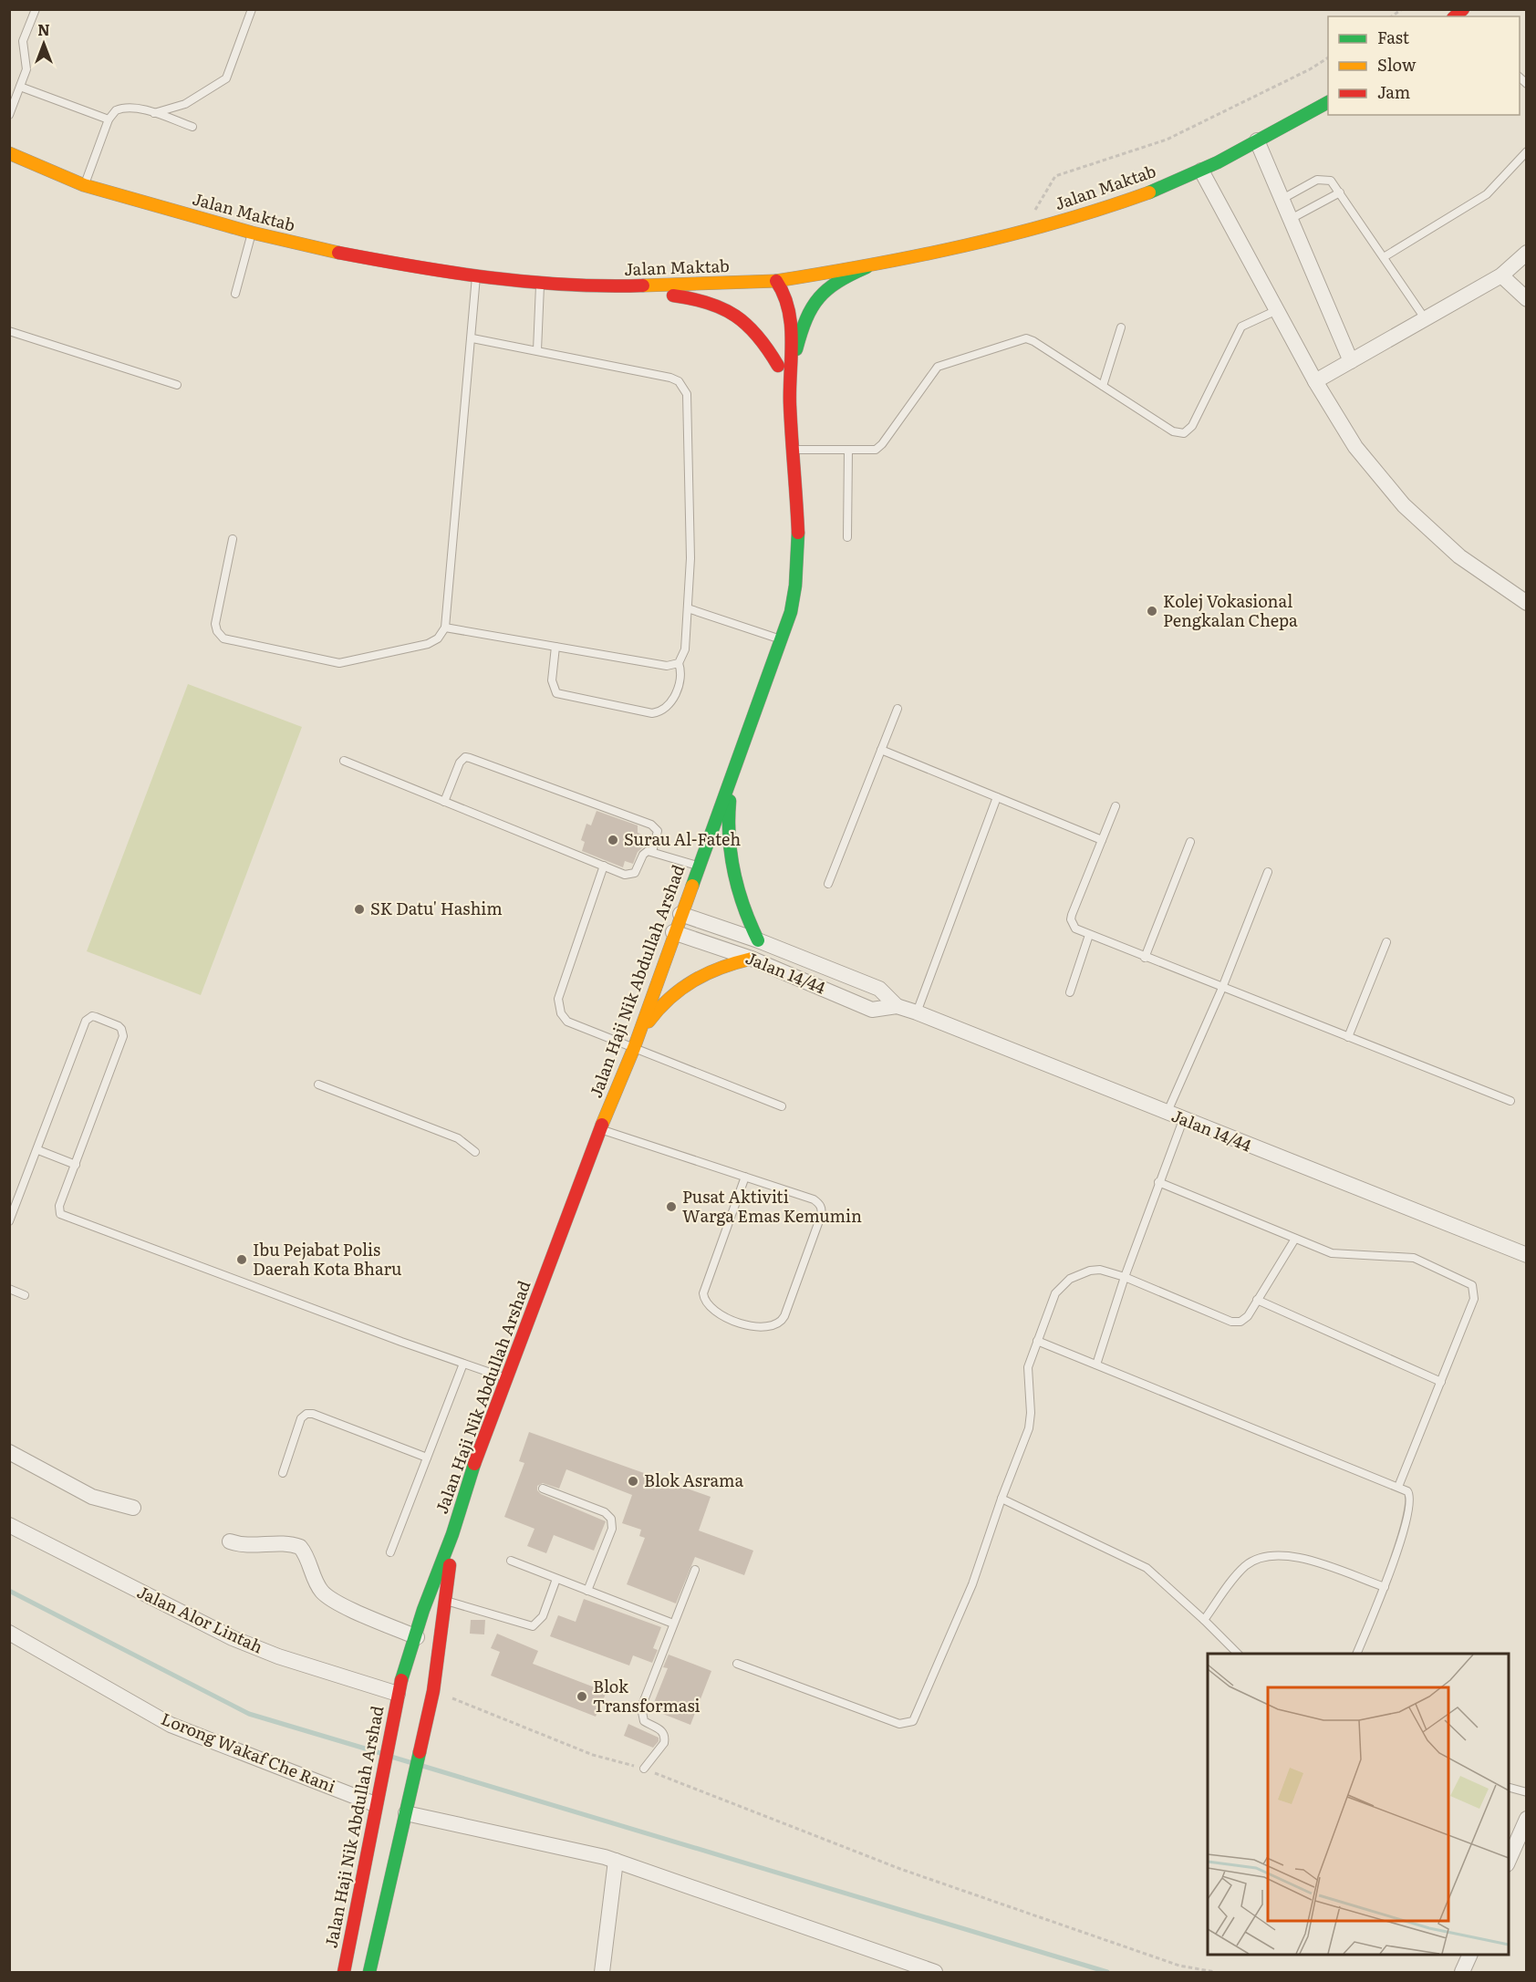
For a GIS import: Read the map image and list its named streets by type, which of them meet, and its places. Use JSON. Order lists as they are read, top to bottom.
{
  "streets": {
    "main road": ["Jalan Maktab", "Jalan Haji Nik Abdullah Arshad"],
    "street": ["Jalan 14/44", "Jalan Alor Lintah", "Lorong Wakaf Che Rani"]
  },
  "crossings": [
    ["Jalan Maktab", "Jalan Haji Nik Abdullah Arshad"],
    ["Jalan 14/44", "Jalan Haji Nik Abdullah Arshad"],
    ["Jalan Haji Nik Abdullah Arshad", "Jalan Alor Lintah"],
    ["Jalan Haji Nik Abdullah Arshad", "Lorong Wakaf Che Rani"]
  ],
  "places": [
    "Kolej Vokasional Pengkalan Chepa",
    "Surau Al-Fateh",
    "SK Datu' Hashim",
    "Pusat Aktiviti Warga Emas Kemumin",
    "Ibu Pejabat Polis Daerah Kota Bharu",
    "Blok Asrama",
    "Blok Transformasi"
  ],
  "legend": ["Fast", "Slow", "Jam"],
  "north": "top"
}
